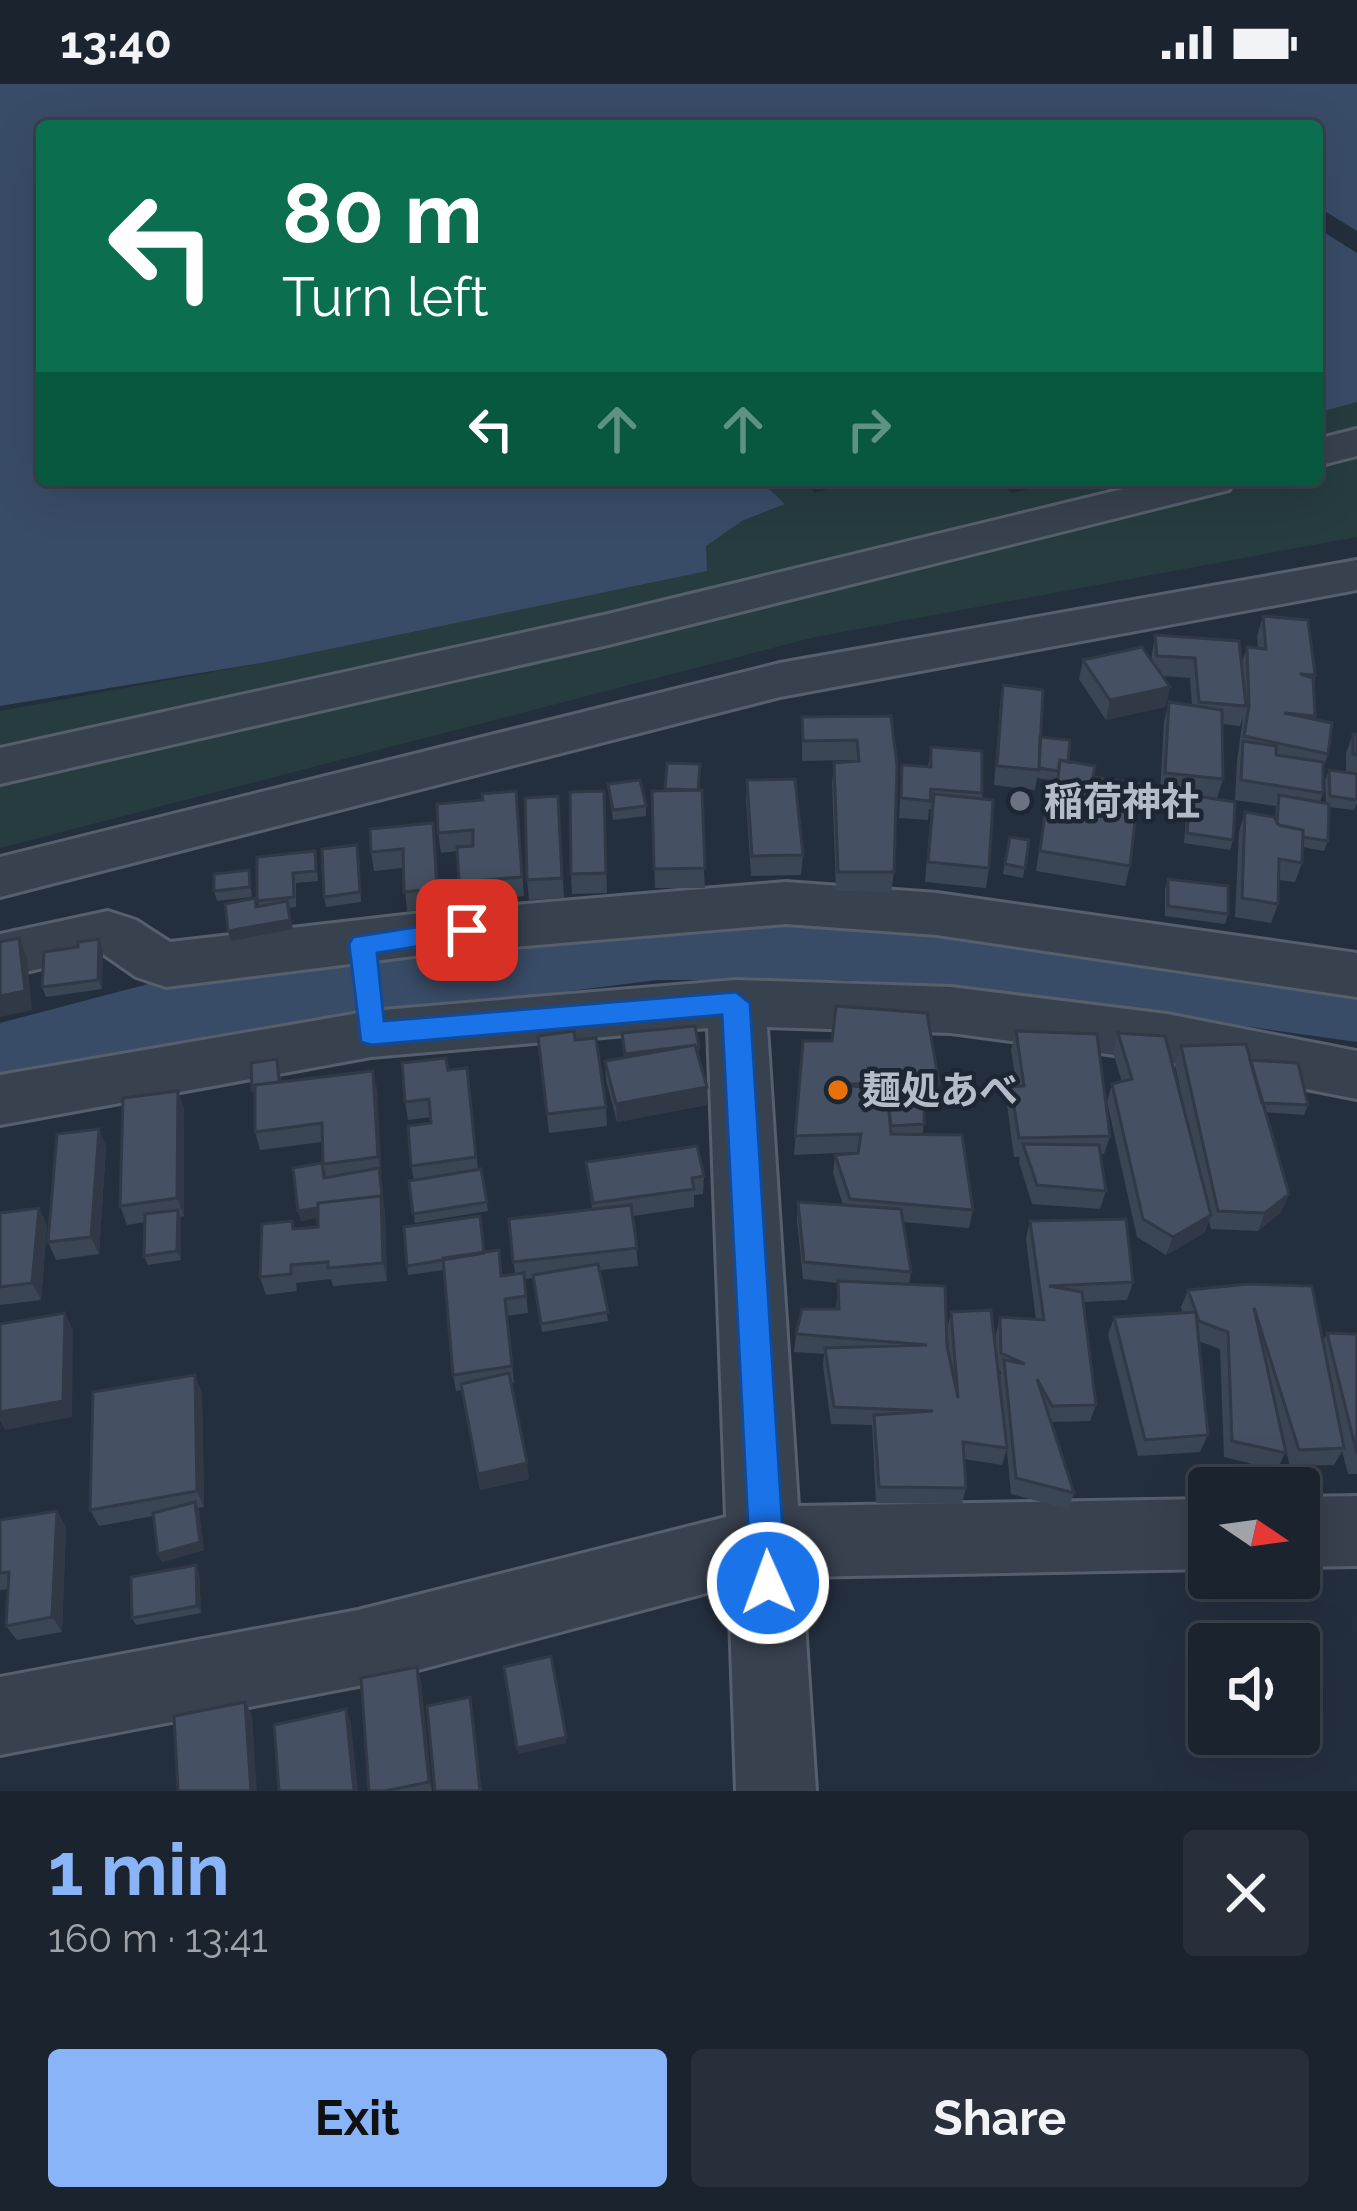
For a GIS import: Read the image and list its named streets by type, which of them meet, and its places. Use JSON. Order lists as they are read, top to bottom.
{
  "places": ["稲荷神社", "麺処あべ"],
  "north": "right",
  "page": {
    "status": "13:40",
    "turn": ["80 m", "Turn left"],
    "heading": ["1 min", "160 m · 13:41"],
    "buttons": ["Exit", "Share"]
  }
}
